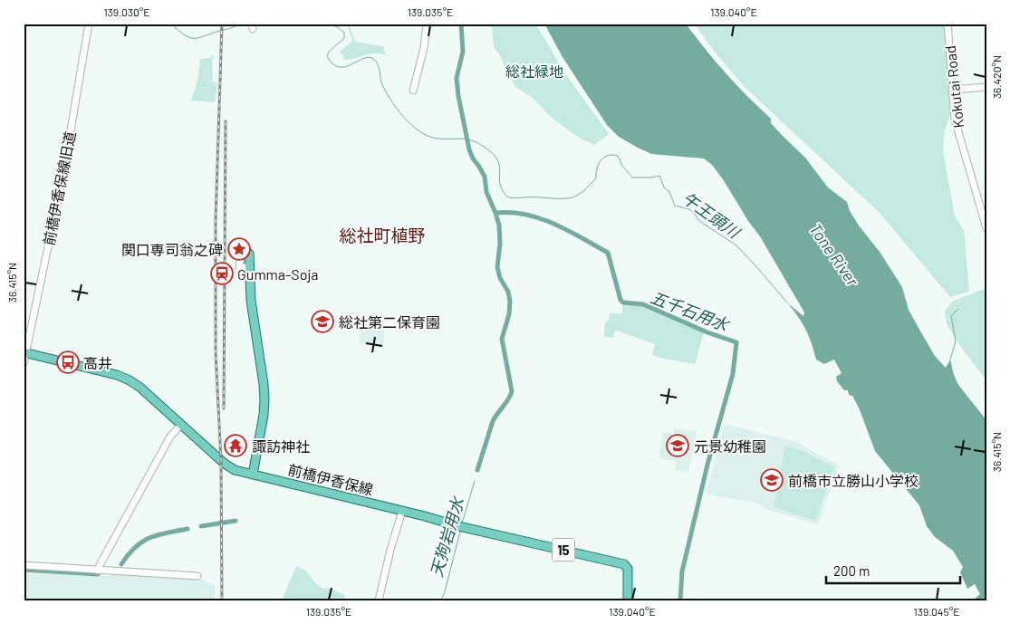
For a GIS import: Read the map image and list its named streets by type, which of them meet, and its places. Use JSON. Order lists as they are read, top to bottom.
{
  "streets": {
    "main road": ["前橋伊香保線", "15"],
    "street": ["Kokutai Road", "前橋伊香保線旧道"]
  },
  "crossings": [
    ["前橋伊香保線旧道", "前橋伊香保線"]
  ],
  "districts": ["総社町植野"],
  "water": [
    "午王頭川",
    "Tone River",
    "五千石用水",
    "天狗岩用水"
  ],
  "parks": ["総社緑地"],
  "places": {
    "place": ["関口専司翁之碑"],
    "station": ["Gumma-Soja"],
    "school or university": ["総社第二保育園", "元景幼稚園", "前橋市立勝山小学校"],
    "bus stop": ["高井"],
    "temple": ["諏訪神社"]
  },
  "scale_bar": "200 m",
  "coordinates": [
    "139.030°E",
    "139.035°E",
    "139.040°E",
    "36.420°N",
    "36.415°N",
    "139.045°E"
  ]
}
